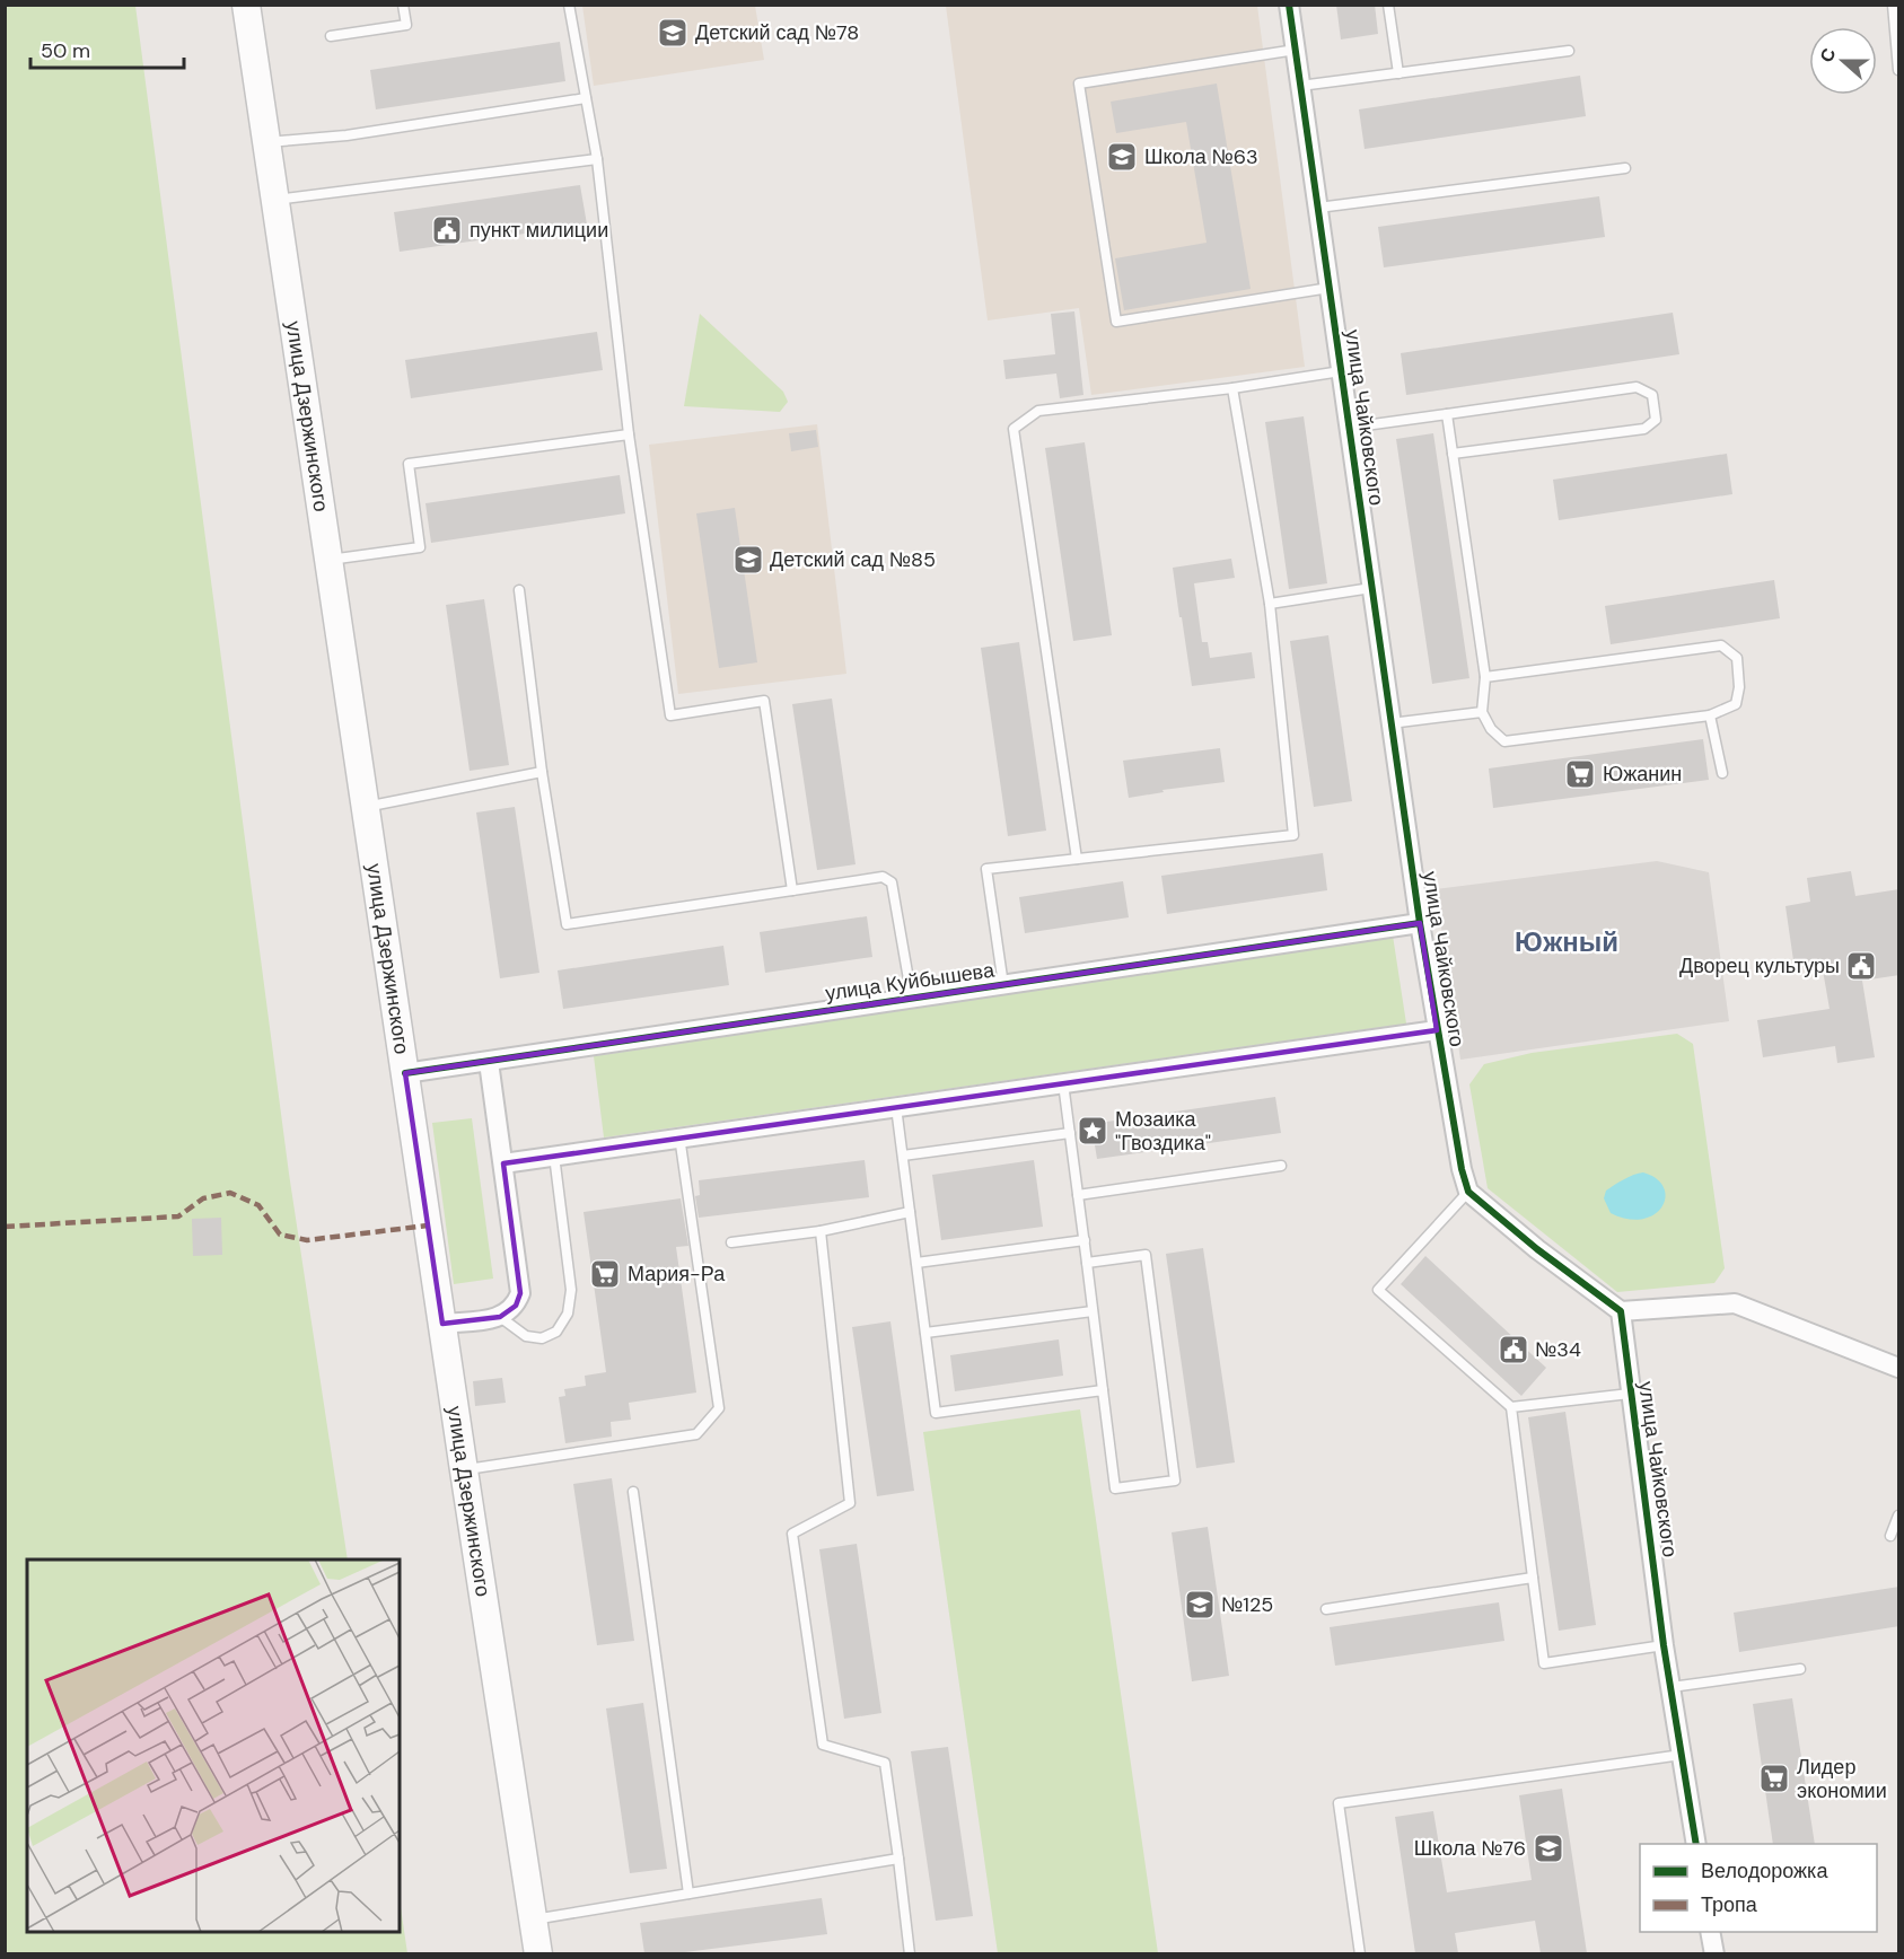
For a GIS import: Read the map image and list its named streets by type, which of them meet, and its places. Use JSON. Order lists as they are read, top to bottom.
{
  "streets": {
    "main road": ["улица Дзержинского"],
    "street": ["улица Чайковского", "улица Куйбышева"]
  },
  "crossings": [
    ["улица Дзержинского", "улица Куйбышева"],
    ["улица Чайковского", "улица Куйбышева"]
  ],
  "districts": ["Южный"],
  "places": {
    "school or university": [
      "Детский сад №78",
      "Школа №63",
      "Детский сад №85",
      "№125",
      "Школа №76"
    ],
    "public building": ["пункт милиции", "Дворец культуры", "№34"],
    "supermarket": ["Южанин", "Мария-Ра", "Лидер экономии"],
    "place": ["Мозаика \"Гвоздика\""]
  },
  "legend": ["Велодорожка", "Тропа"],
  "scale_bar": "50 m",
  "north": "left"
}
